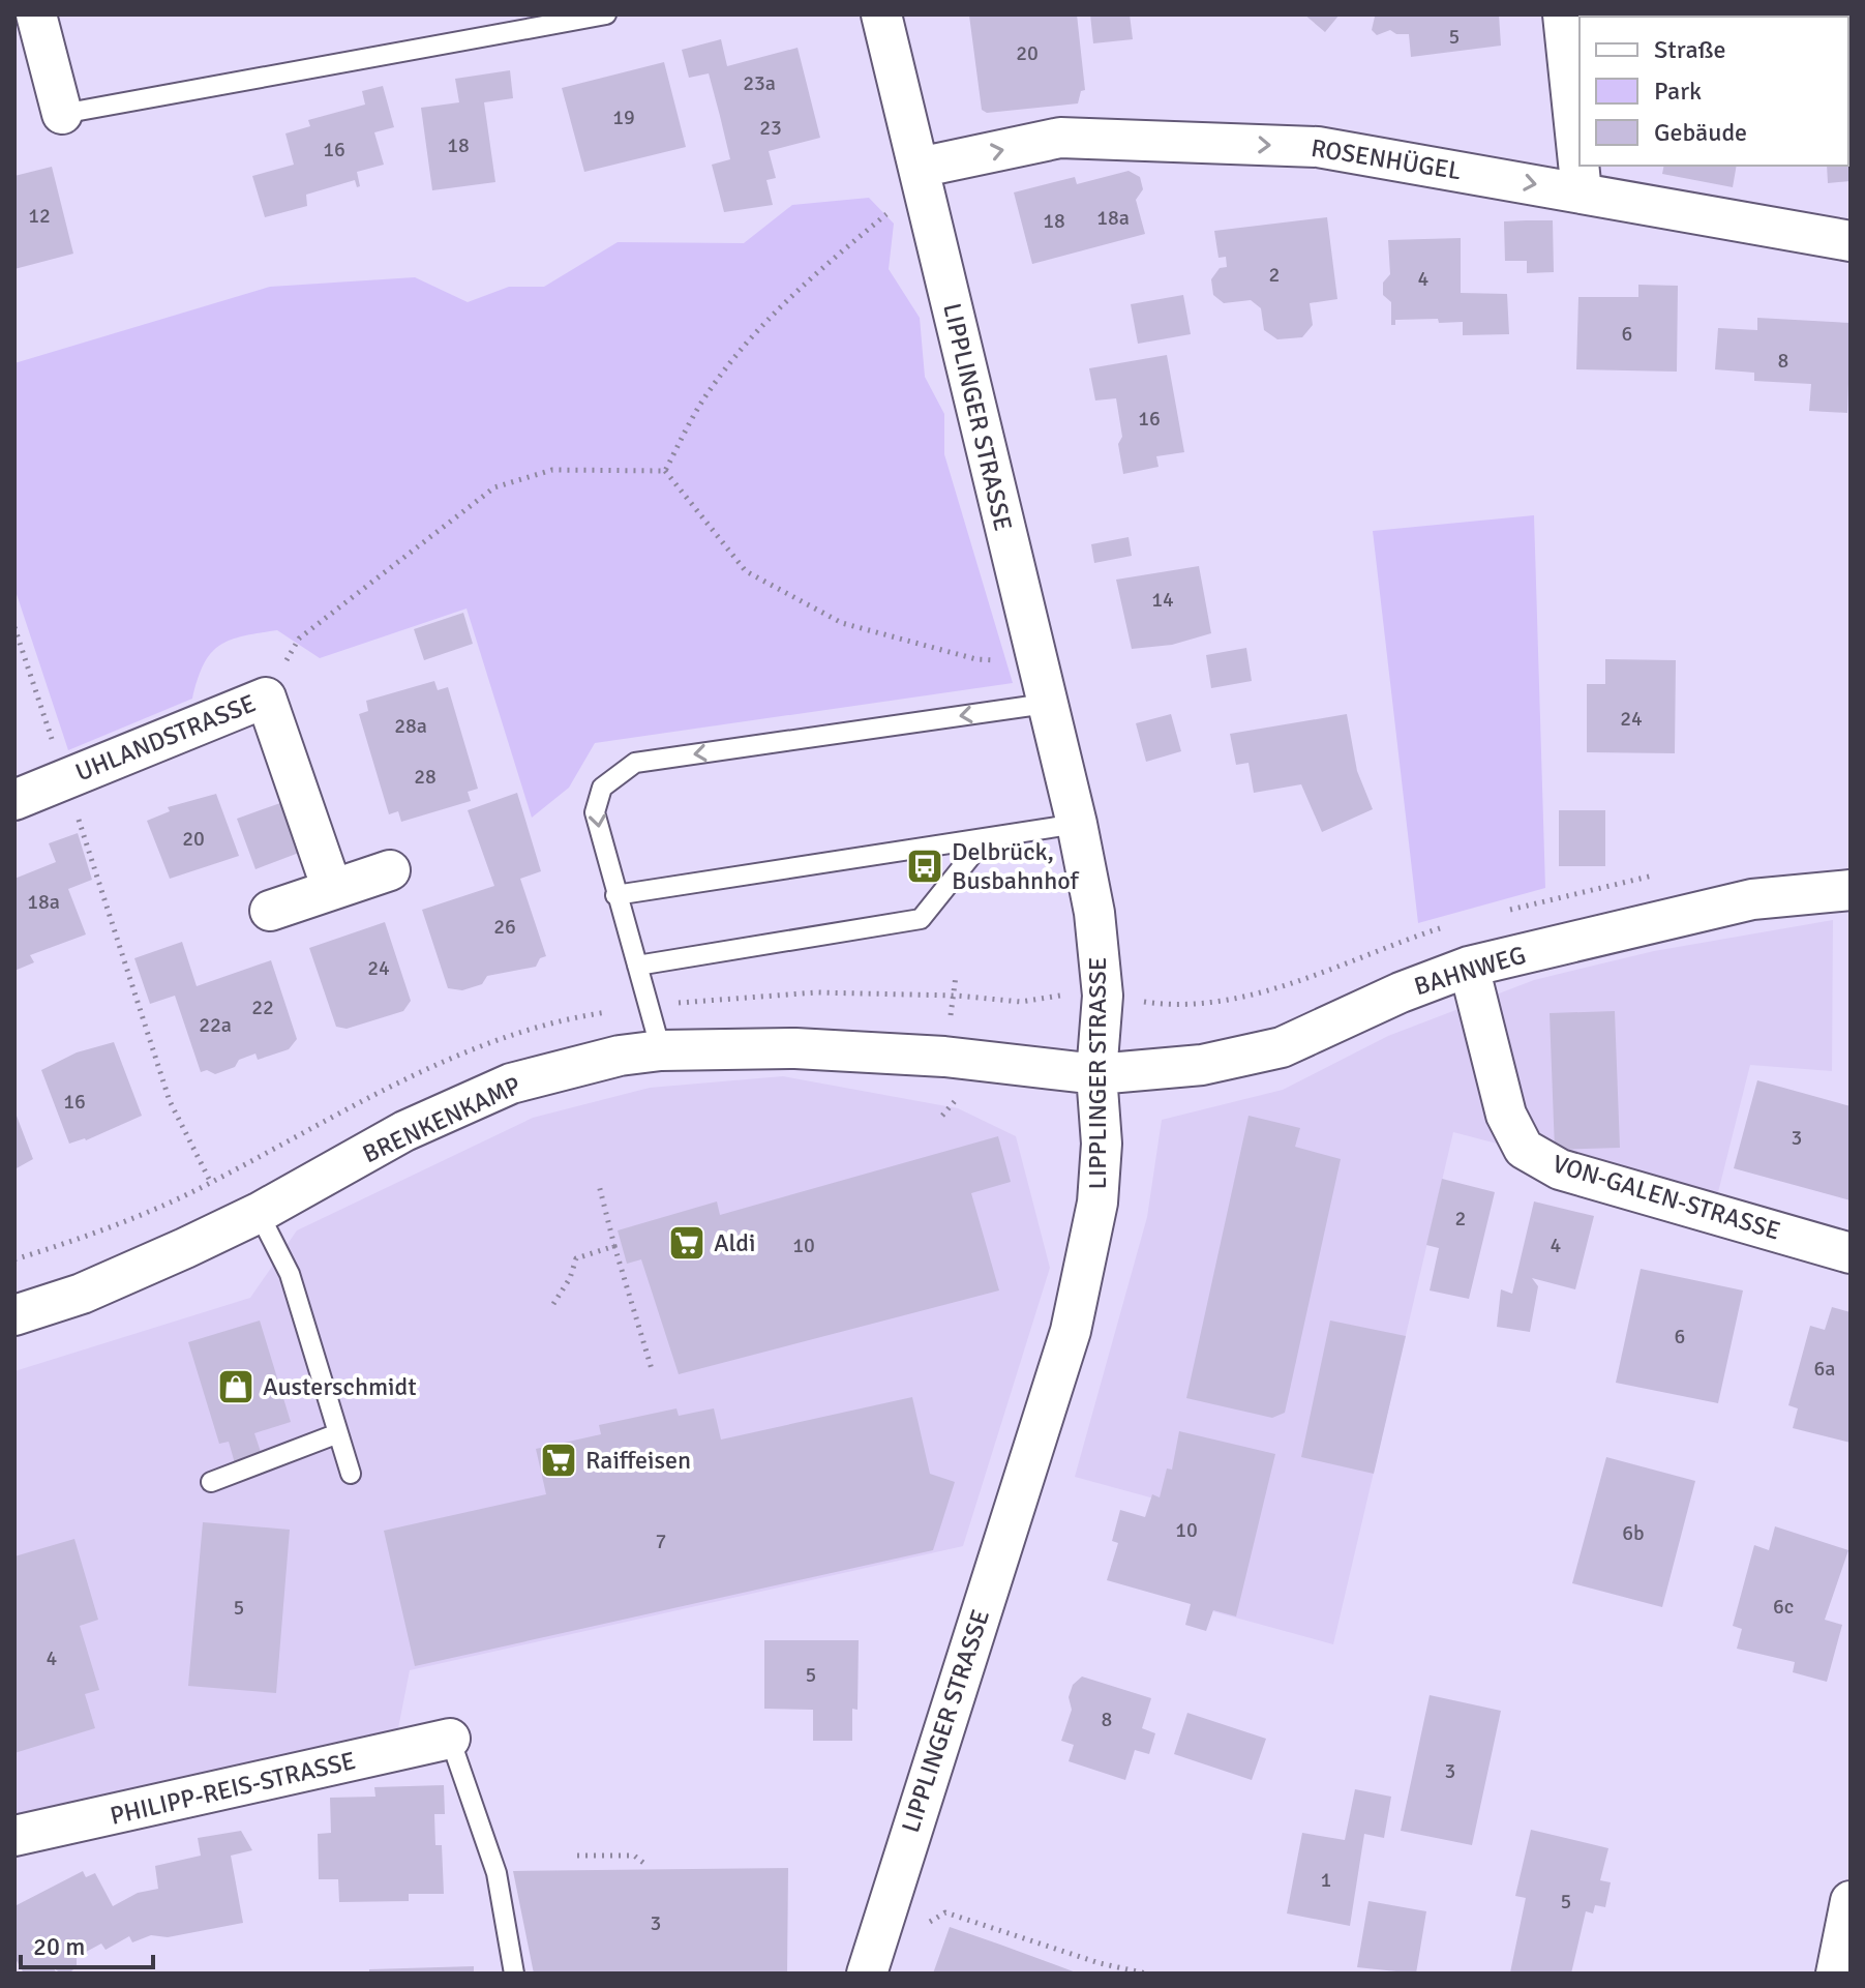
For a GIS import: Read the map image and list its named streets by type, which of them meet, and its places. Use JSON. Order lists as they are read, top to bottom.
{
  "streets": {
    "street": [
      "ROSENHÜGEL",
      "LIPPLINGER STRASSE",
      "UHLANDSTRASSE",
      "BAHNWEG",
      "BRENKENKAMP",
      "VON-GALEN-STRASSE",
      "PHILIPP-REIS-STRASSE"
    ]
  },
  "crossings": [
    ["ROSENHÜGEL", "LIPPLINGER STRASSE"],
    ["LIPPLINGER STRASSE", "BAHNWEG"],
    ["LIPPLINGER STRASSE", "BRENKENKAMP"],
    ["BAHNWEG", "BRENKENKAMP"],
    ["BAHNWEG", "VON-GALEN-STRASSE"]
  ],
  "one_way": ["ROSENHÜGEL"],
  "places": {
    "bus stop": ["Delbrück, Busbahnhof"],
    "supermarket": ["Aldi", "Raiffeisen"],
    "shop": ["Austerschmidt"]
  },
  "house_numbers": [
    "5",
    "20",
    "23a",
    "19",
    "23",
    "18",
    "16",
    "12",
    "18a",
    "18",
    "2",
    "4",
    "6",
    "8",
    "16",
    "14",
    "24",
    "28a",
    "28",
    "20",
    "18a",
    "26",
    "24",
    "22",
    "22a",
    "16",
    "3",
    "2",
    "10",
    "4",
    "6",
    "6a",
    "10",
    "6b",
    "7",
    "6c",
    "5",
    "4",
    "5",
    "8",
    "3",
    "1",
    "5",
    "3"
  ],
  "legend": ["Straße", "Park", "Gebäude"],
  "scale_bar": "20 m"
}
